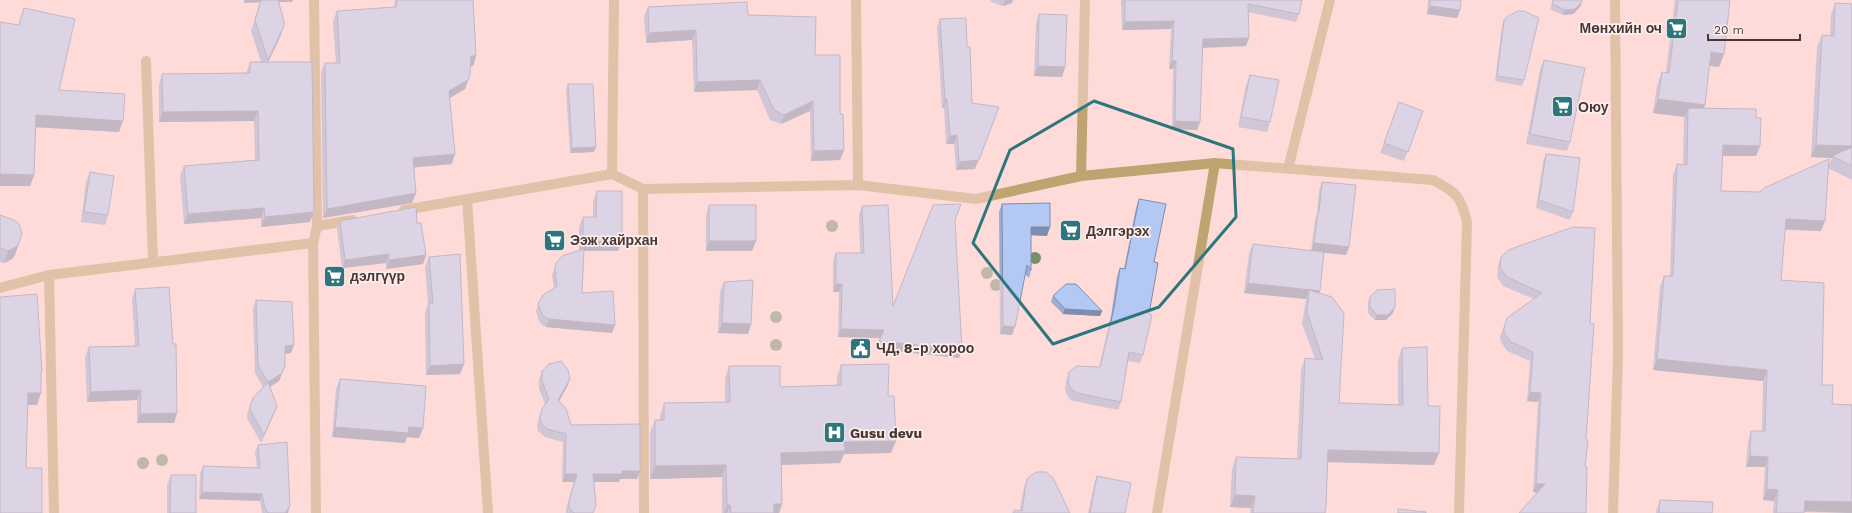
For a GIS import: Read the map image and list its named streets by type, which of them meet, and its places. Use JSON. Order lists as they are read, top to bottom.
{
  "places": {
    "supermarket": [
      "Мөнхийн оч",
      "Оюу",
      "Дэлгэрэх",
      "Ээж хайрхан",
      "дэлгүүр"
    ],
    "public building": ["ЧД, 8-р хороо"],
    "hospital": ["Gusu devu"]
  },
  "scale_bar": "20 m"
}
